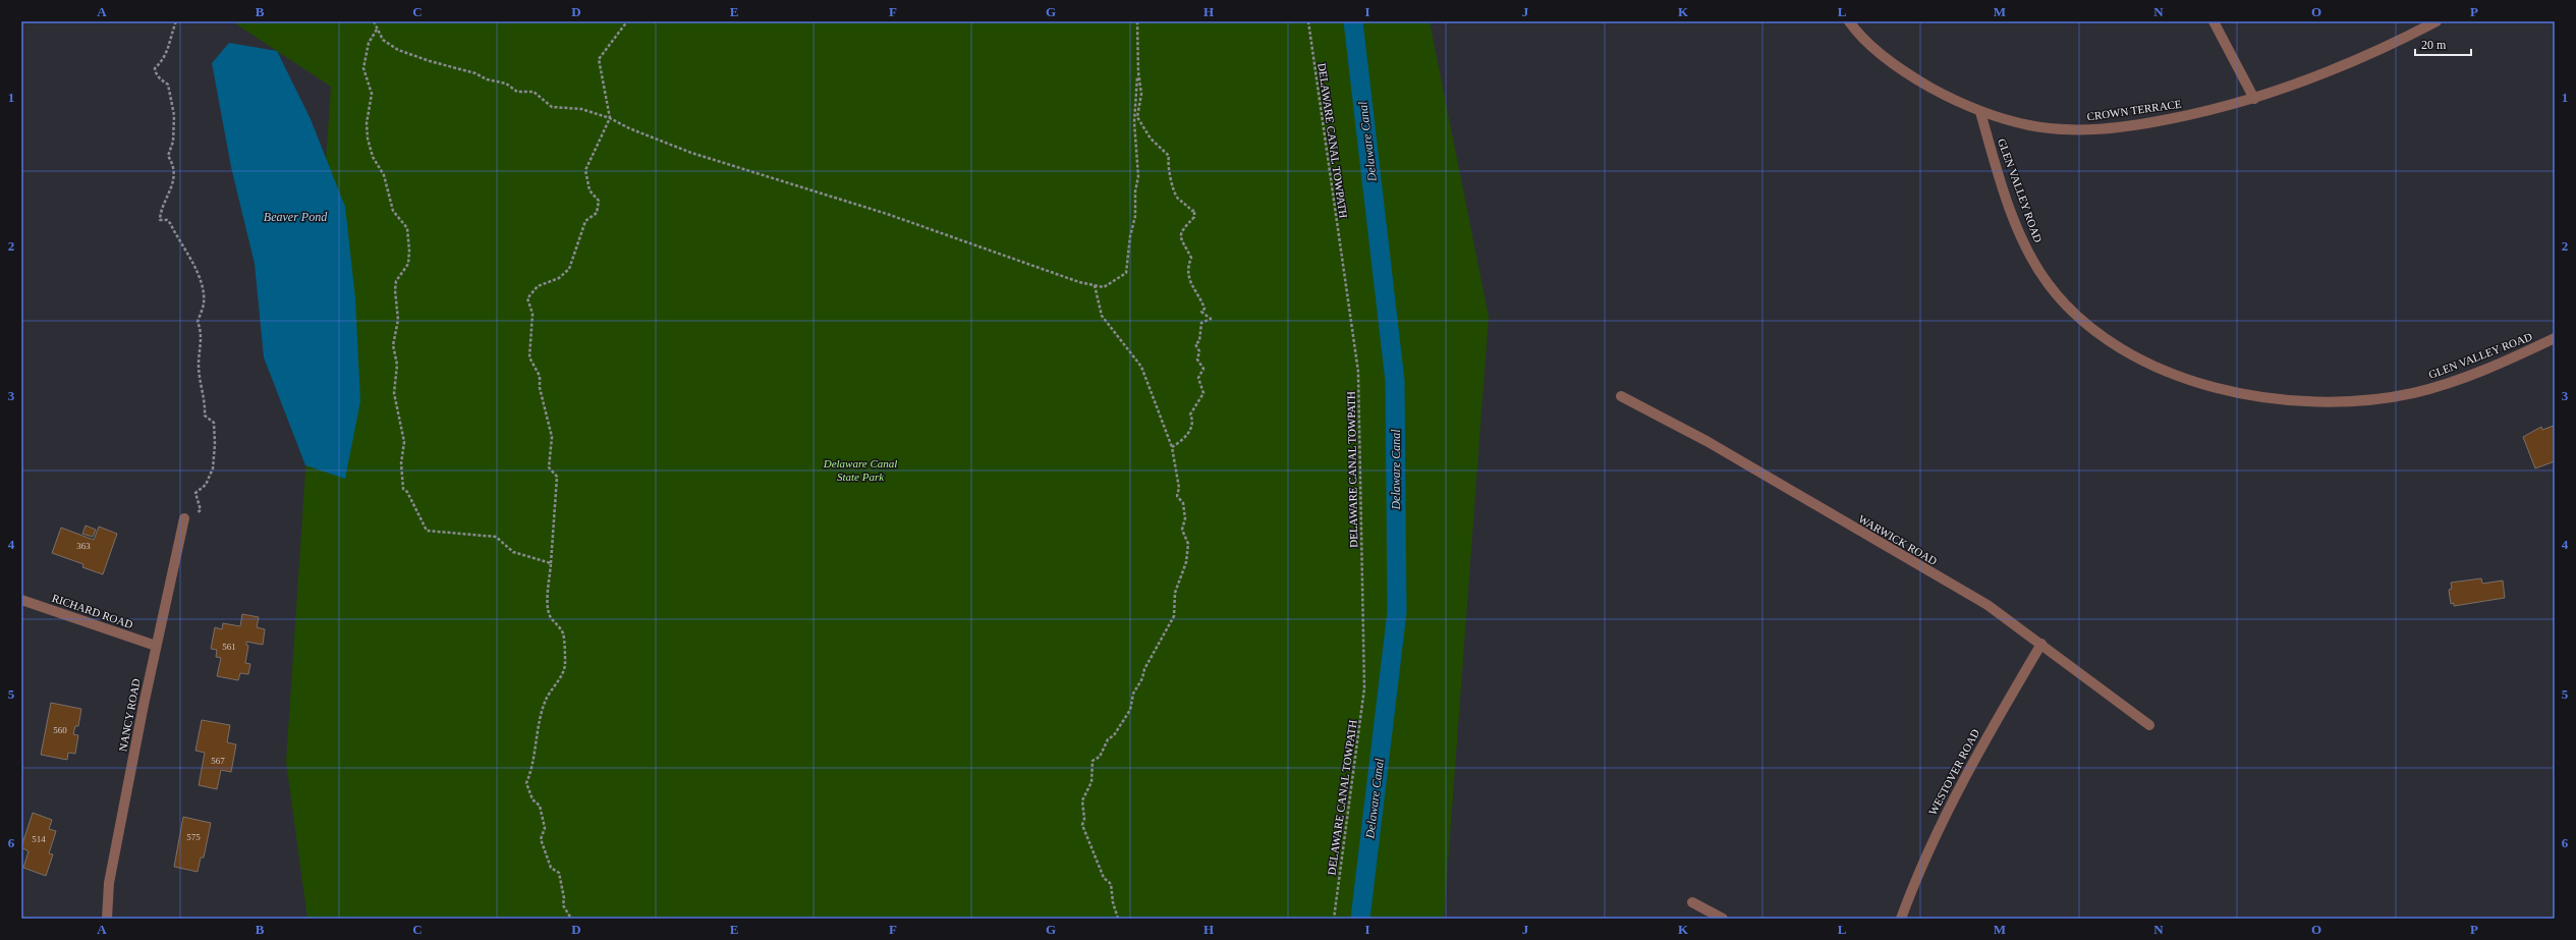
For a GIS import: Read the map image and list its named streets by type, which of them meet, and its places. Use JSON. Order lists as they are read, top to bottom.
{
  "streets": {
    "street": [
      "CROWN TERRACE",
      "GLEN VALLEY ROAD",
      "WARWICK ROAD",
      "RICHARD ROAD",
      "NANCY ROAD",
      "WESTOVER ROAD"
    ],
    "path": ["DELAWARE CANAL TOWPATH"]
  },
  "crossings": [
    ["CROWN TERRACE", "GLEN VALLEY ROAD"],
    ["WARWICK ROAD", "WESTOVER ROAD"],
    ["RICHARD ROAD", "NANCY ROAD"]
  ],
  "water": ["Delaware Canal", "Beaver Pond"],
  "parks": ["Delaware Canal State Park"],
  "house_numbers": [
    "363",
    "561",
    "560",
    "567",
    "575",
    "514"
  ],
  "scale_bar": "20 m",
  "grid": {
    "columns": [
      "A",
      "B",
      "C",
      "D",
      "E",
      "F",
      "G",
      "H",
      "I",
      "J",
      "K",
      "L",
      "M",
      "N",
      "O",
      "P"
    ],
    "rows": [
      "1",
      "2",
      "3",
      "4",
      "5",
      "6"
    ]
  }
}
